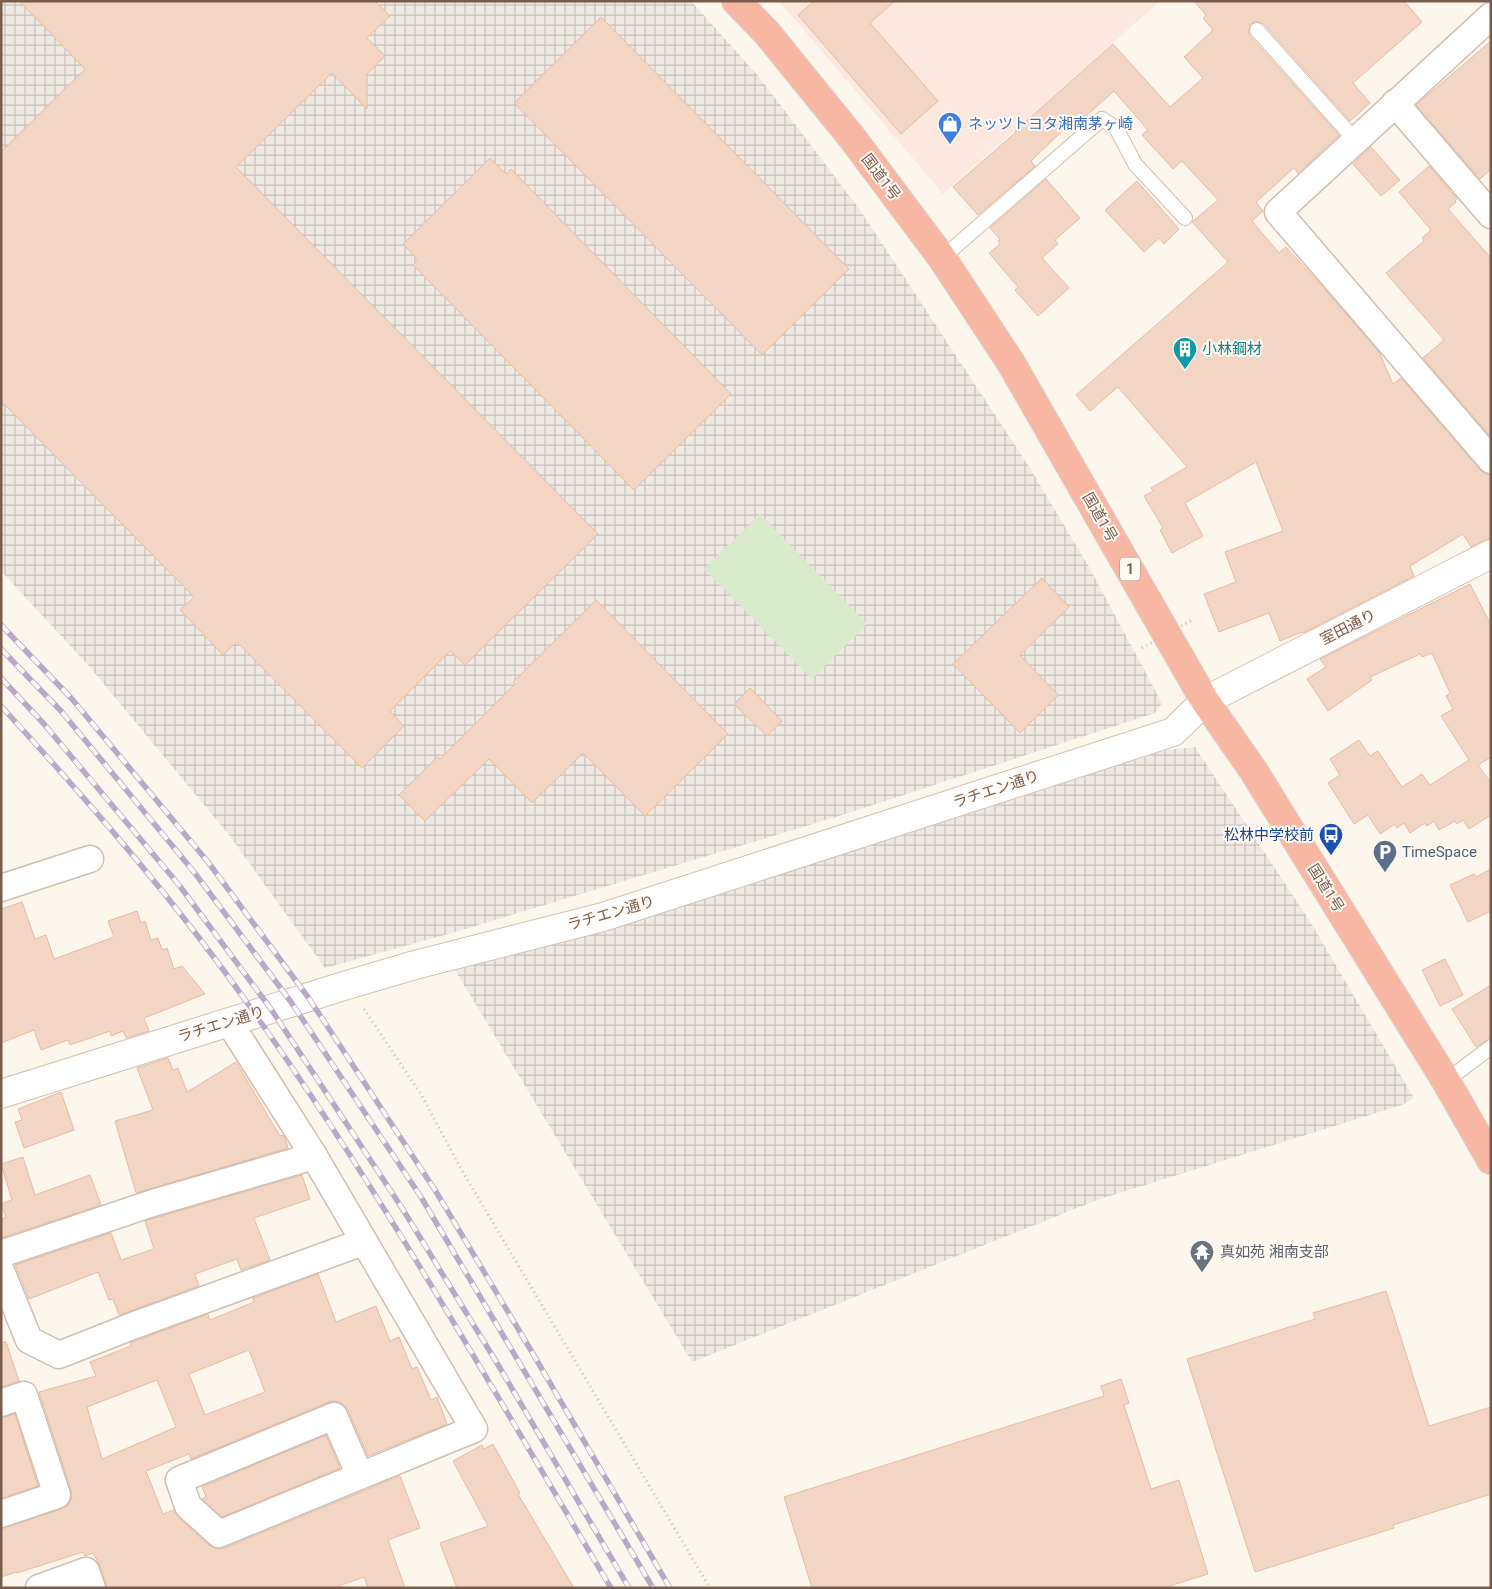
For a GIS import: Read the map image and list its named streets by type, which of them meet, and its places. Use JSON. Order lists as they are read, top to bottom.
{
  "streets": {
    "highway": ["国道1号", "1"],
    "street": ["室田通り", "ラチエン通り"]
  },
  "crossings": [
    ["国道1号", "室田通り"],
    ["国道1号", "ラチエン通り"],
    ["室田通り", "ラチエン通り"]
  ],
  "places": {
    "shop": ["ネッツトヨタ湘南茅ヶ崎"],
    "building": ["小林鋼材"],
    "bus stop": ["松林中学校前"],
    "parking": ["TimeSpace"],
    "temple": ["真如苑 湘南支部"]
  }
}
